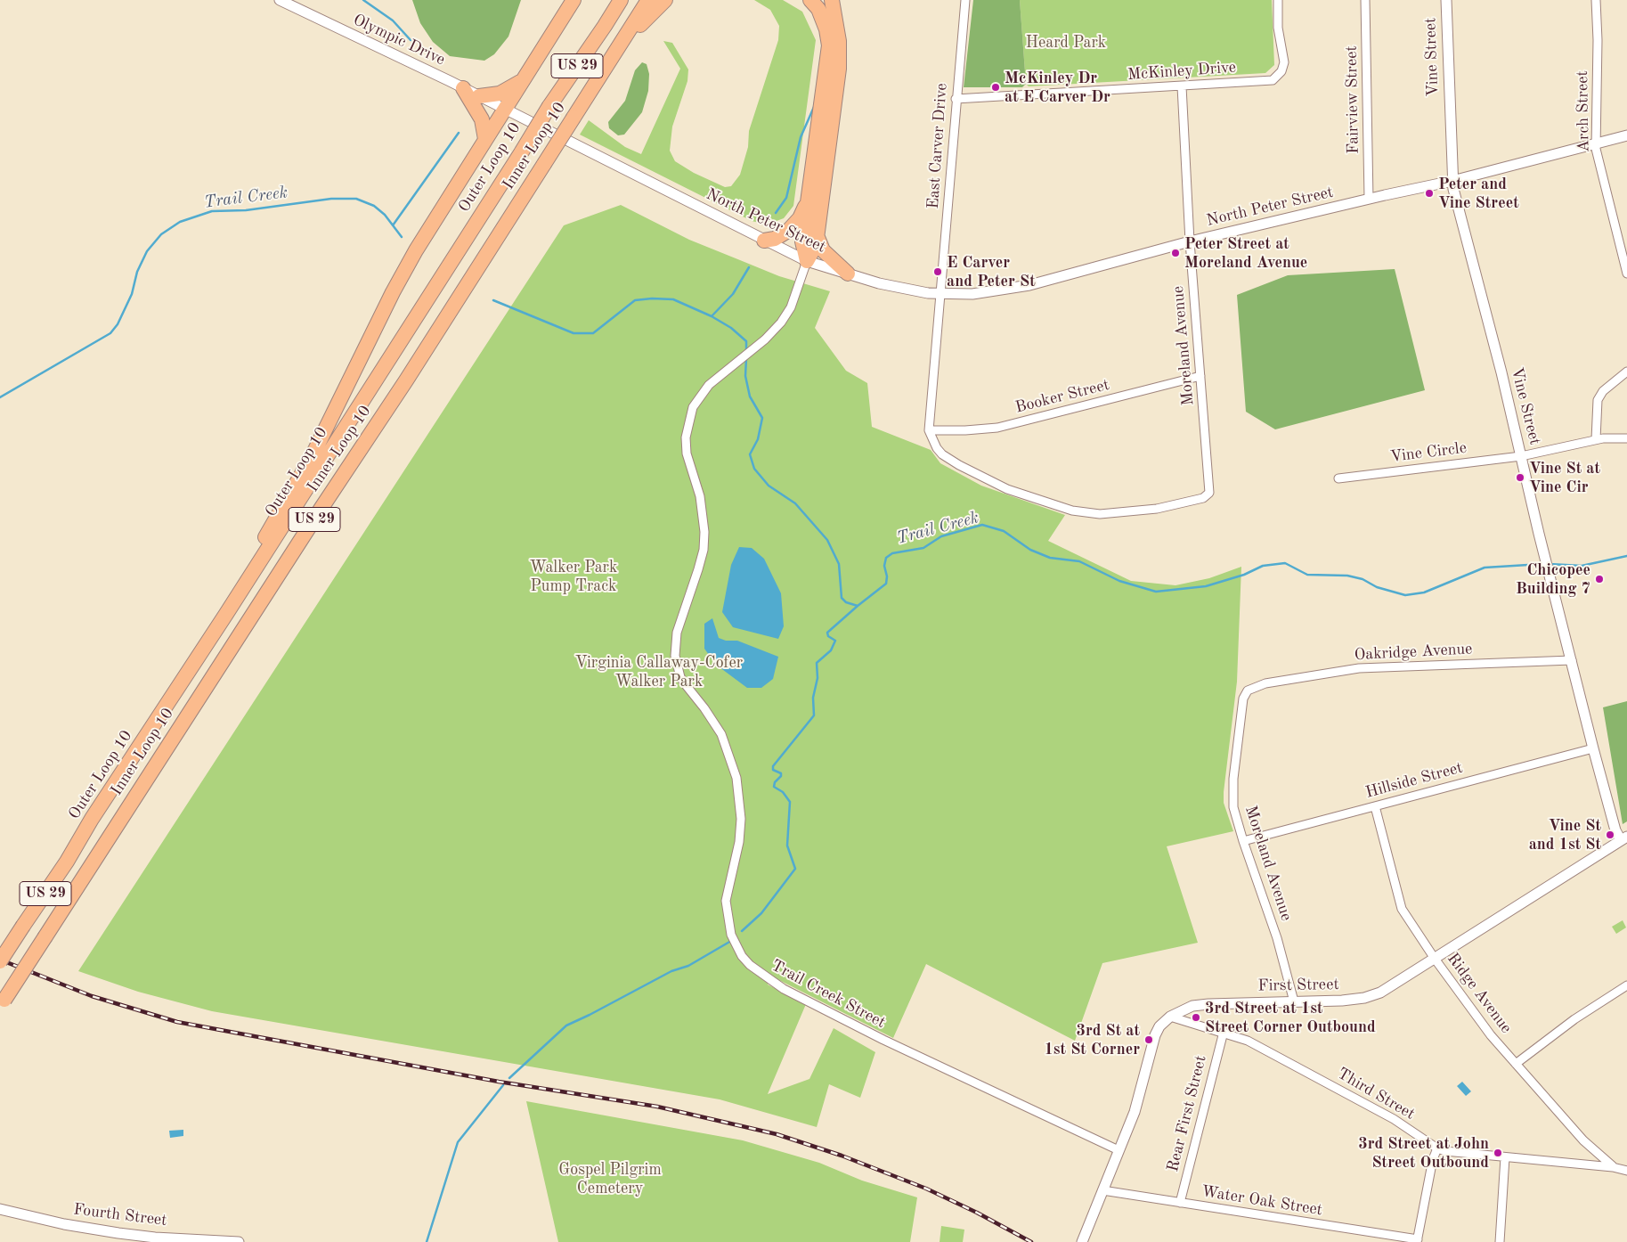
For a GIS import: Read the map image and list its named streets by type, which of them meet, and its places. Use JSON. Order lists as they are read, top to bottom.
{
  "streets": {
    "highway": ["US 29", "Inner Loop 10", "Outer Loop 10"],
    "street": [
      "Olympic Drive",
      "Vine Street",
      "McKinley Drive",
      "Fairview Street",
      "Arch Street",
      "East Carver Drive",
      "North Peter Street",
      "Moreland Avenue",
      "Booker Street",
      "Vine Circle",
      "Oakridge Avenue",
      "Hillside Street",
      "First Street",
      "Ridge Avenue",
      "Trail Creek Street",
      "Third Street",
      "Rear First Street",
      "Water Oak Street",
      "Fourth Street"
    ]
  },
  "crossings": [
    ["Olympic Drive", "North Peter Street"],
    ["Vine Street", "North Peter Street"],
    ["Vine Street", "Vine Circle"],
    ["Vine Street", "Oakridge Avenue"],
    ["Vine Street", "Hillside Street"],
    ["Vine Street", "First Street"],
    ["McKinley Drive", "East Carver Drive"],
    ["McKinley Drive", "Moreland Avenue"],
    ["Fairview Street", "North Peter Street"],
    ["Arch Street", "North Peter Street"],
    ["East Carver Drive", "North Peter Street"],
    ["East Carver Drive", "Moreland Avenue"],
    ["East Carver Drive", "Booker Street"],
    ["North Peter Street", "Moreland Avenue"],
    ["North Peter Street", "Trail Creek Street"],
    ["Moreland Avenue", "Booker Street"],
    ["Moreland Avenue", "Oakridge Avenue"],
    ["Moreland Avenue", "Hillside Street"],
    ["Moreland Avenue", "First Street"],
    ["Hillside Street", "Ridge Avenue"],
    ["First Street", "Ridge Avenue"],
    ["First Street", "Trail Creek Street"],
    ["First Street", "Third Street"],
    ["First Street", "Water Oak Street"],
    ["Ridge Avenue", "Third Street"],
    ["Third Street", "Rear First Street"],
    ["Rear First Street", "Water Oak Street"]
  ],
  "water": ["Trail Creek"],
  "parks": [
    "Heard Park",
    "Walker Park Pump Track",
    "Virginia Callaway-Cofer Walker Park",
    "Gospel Pilgrim Cemetery"
  ],
  "places": [
    "McKinley Dr at E Carver Dr",
    "Peter and Vine Street",
    "Peter Street at Moreland Avenue",
    "E Carver and Peter St",
    "Vine St at Vine Cir",
    "Chicopee Building 7",
    "Vine St and 1st St",
    "3rd Street at 1st Street Corner Outbound",
    "3rd St at 1st St Corner",
    "3rd Street at John Street Outbound"
  ]
}
